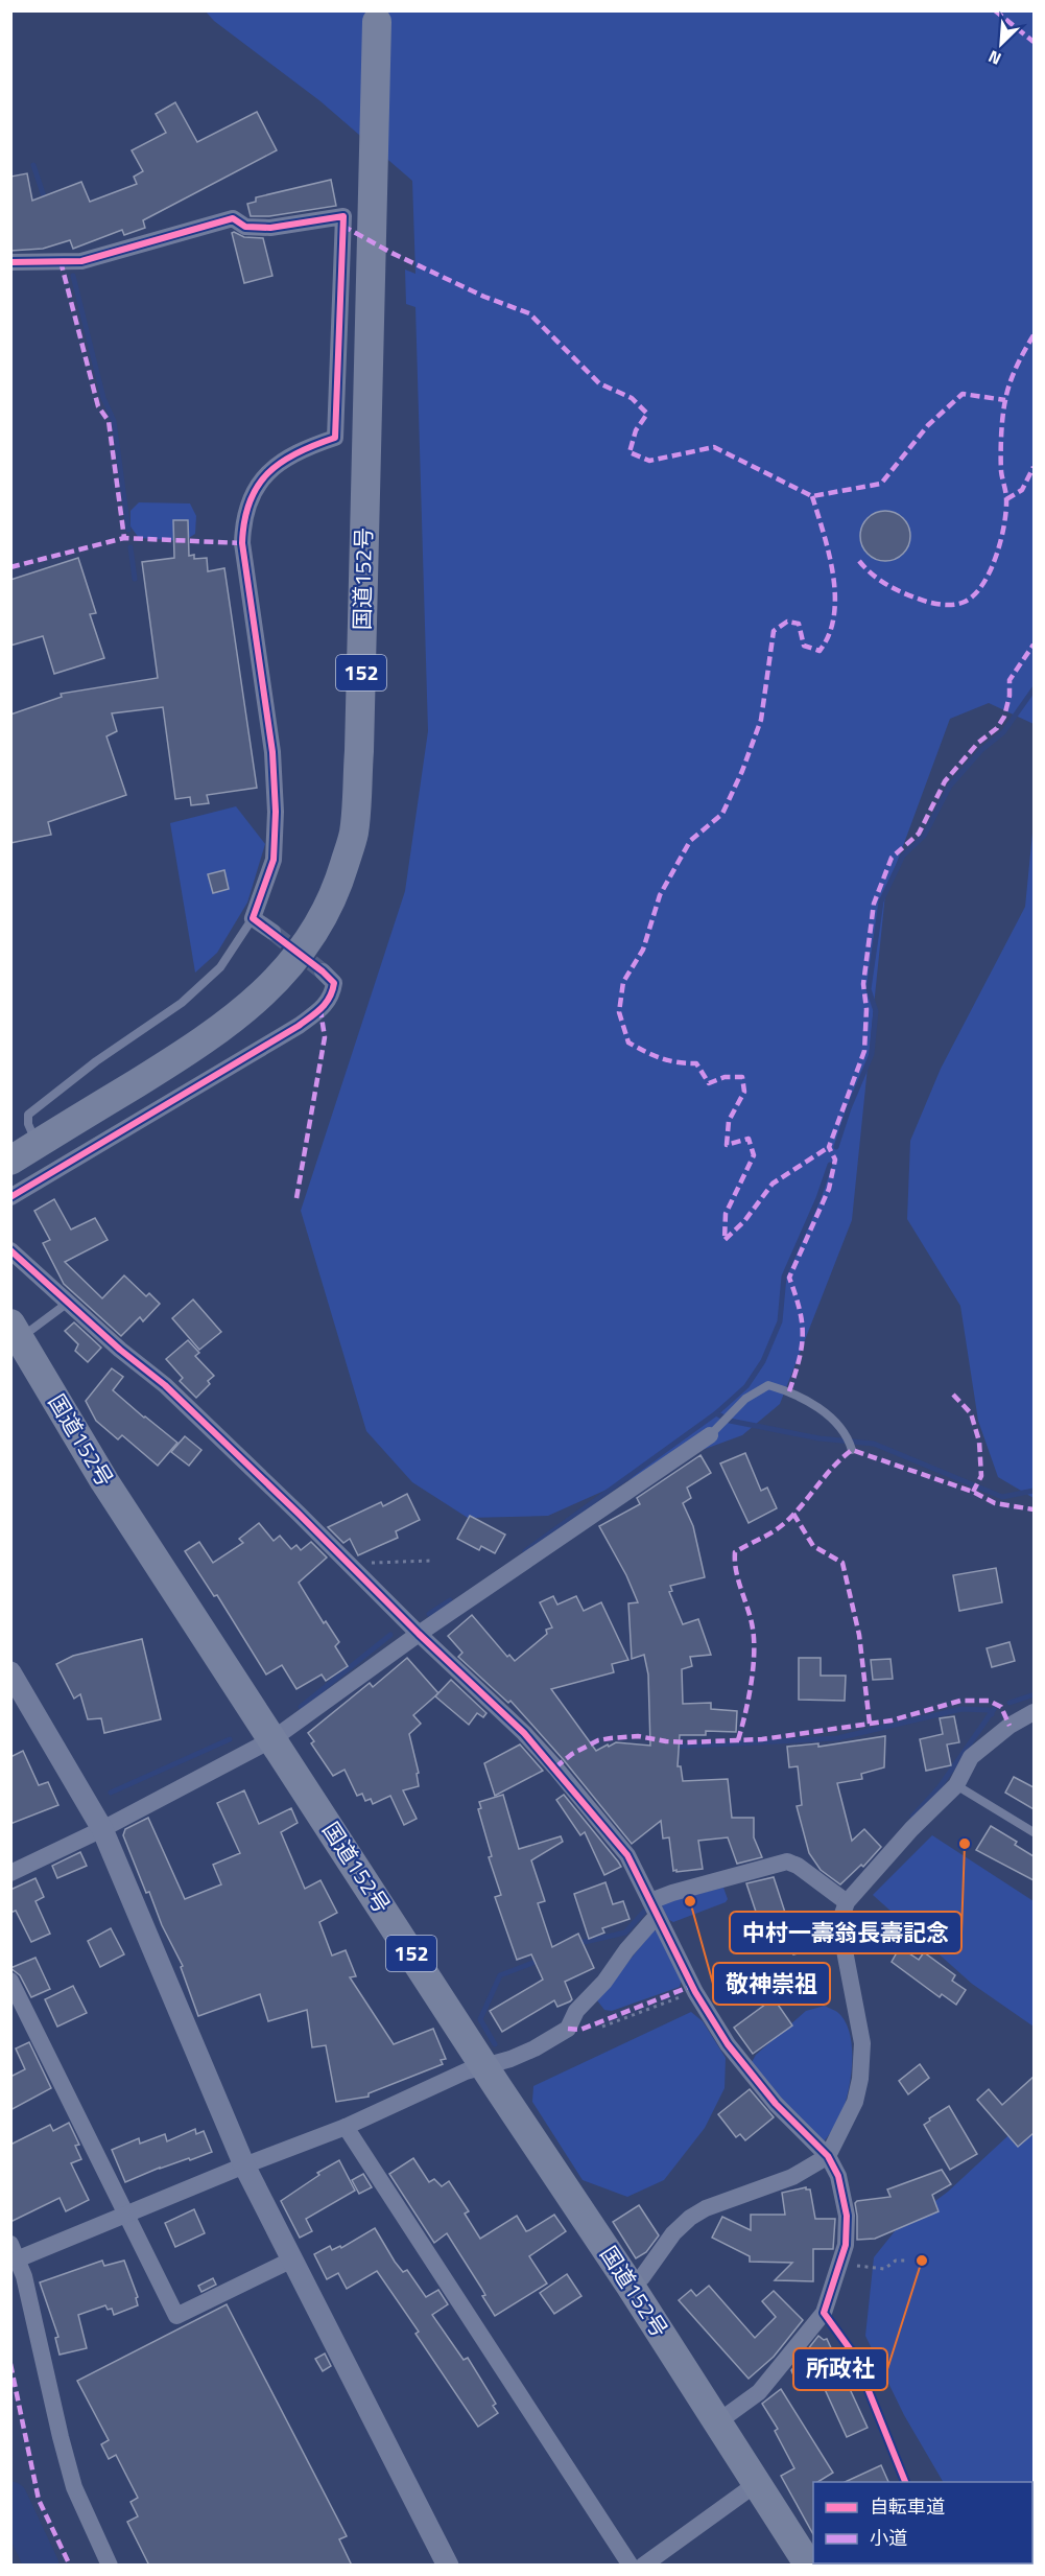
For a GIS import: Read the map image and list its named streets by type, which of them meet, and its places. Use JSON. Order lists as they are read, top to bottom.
{
  "streets": {
    "highway": ["国道152号", "152"]
  },
  "places": ["中村一壽翁長壽記念", "敬神崇祖", "所政社"],
  "legend": ["自転車道", "小道"],
  "north": "bottom left"
}
